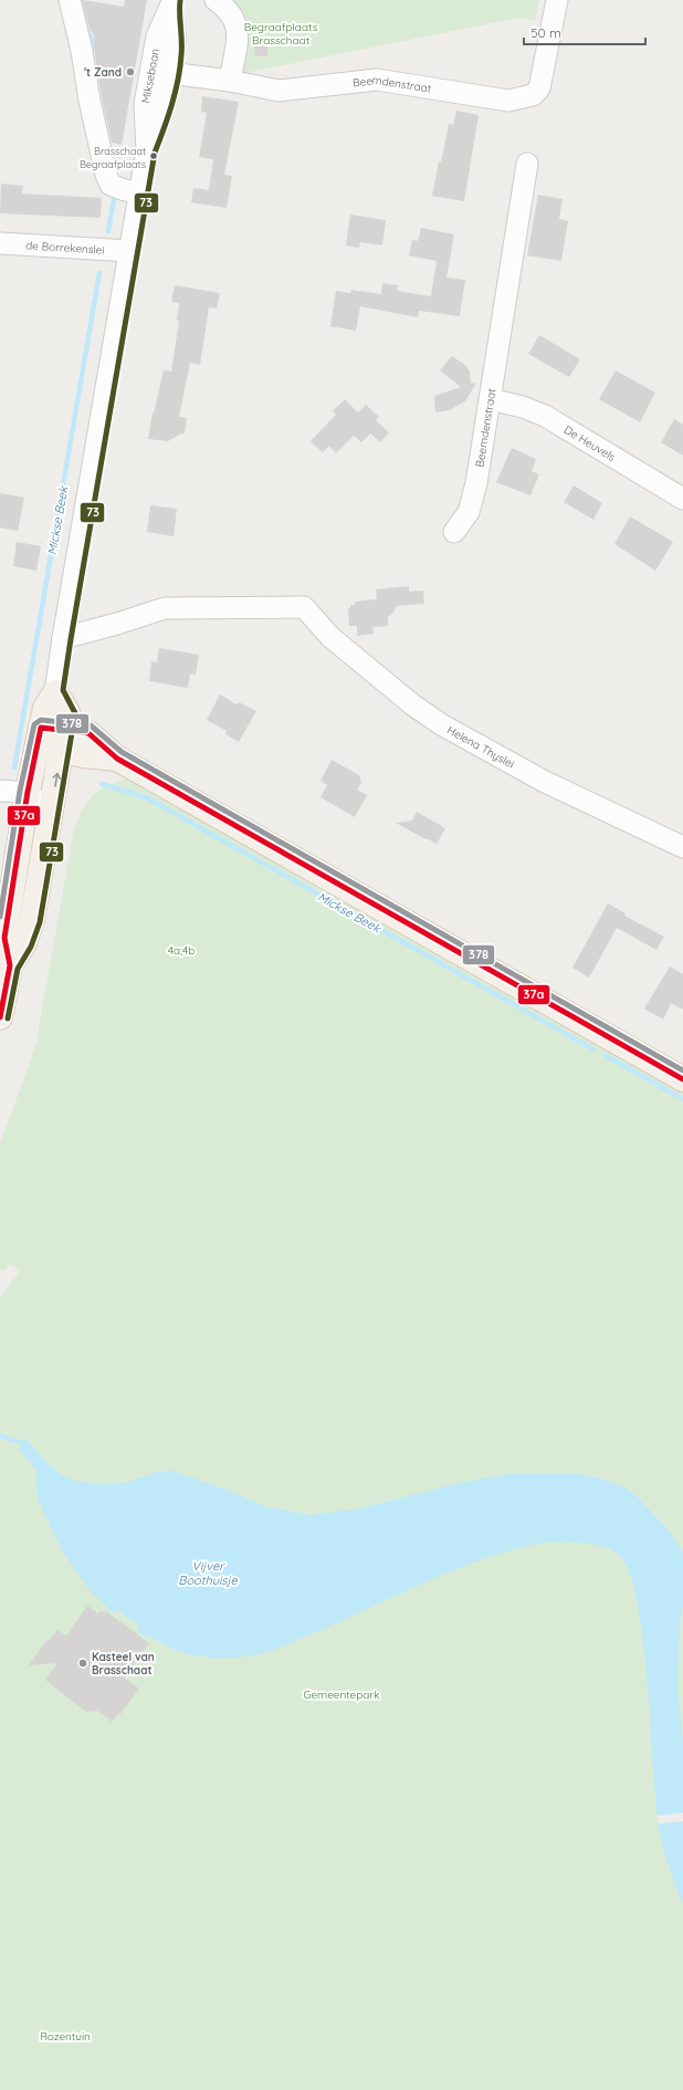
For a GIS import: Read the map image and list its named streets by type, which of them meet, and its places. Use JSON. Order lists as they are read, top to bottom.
{
  "streets": {
    "main road": ["Miksebaan"],
    "street": [
      "Beemdenstraat",
      "de Borrekenslei",
      "De Heuvels",
      "Helena Thyslei"
    ]
  },
  "crossings": [
    ["Miksebaan", "Beemdenstraat"],
    ["Miksebaan", "de Borrekenslei"],
    ["Miksebaan", "Helena Thyslei"],
    ["Beemdenstraat", "De Heuvels"]
  ],
  "water": ["Mickse Beek", "Vijver Boothuisje"],
  "parks": [
    "Begraafplaats Brasschaat",
    "4a;4b",
    "Gemeentepark",
    "Rozentuin"
  ],
  "places": ["'t Zand", "Brasschaat Begraafplaats", "Kasteel van Brasschaat"],
  "lines": ["transit line 73", "transit line 378", "transit line 37a"],
  "scale_bar": "50 m"
}
